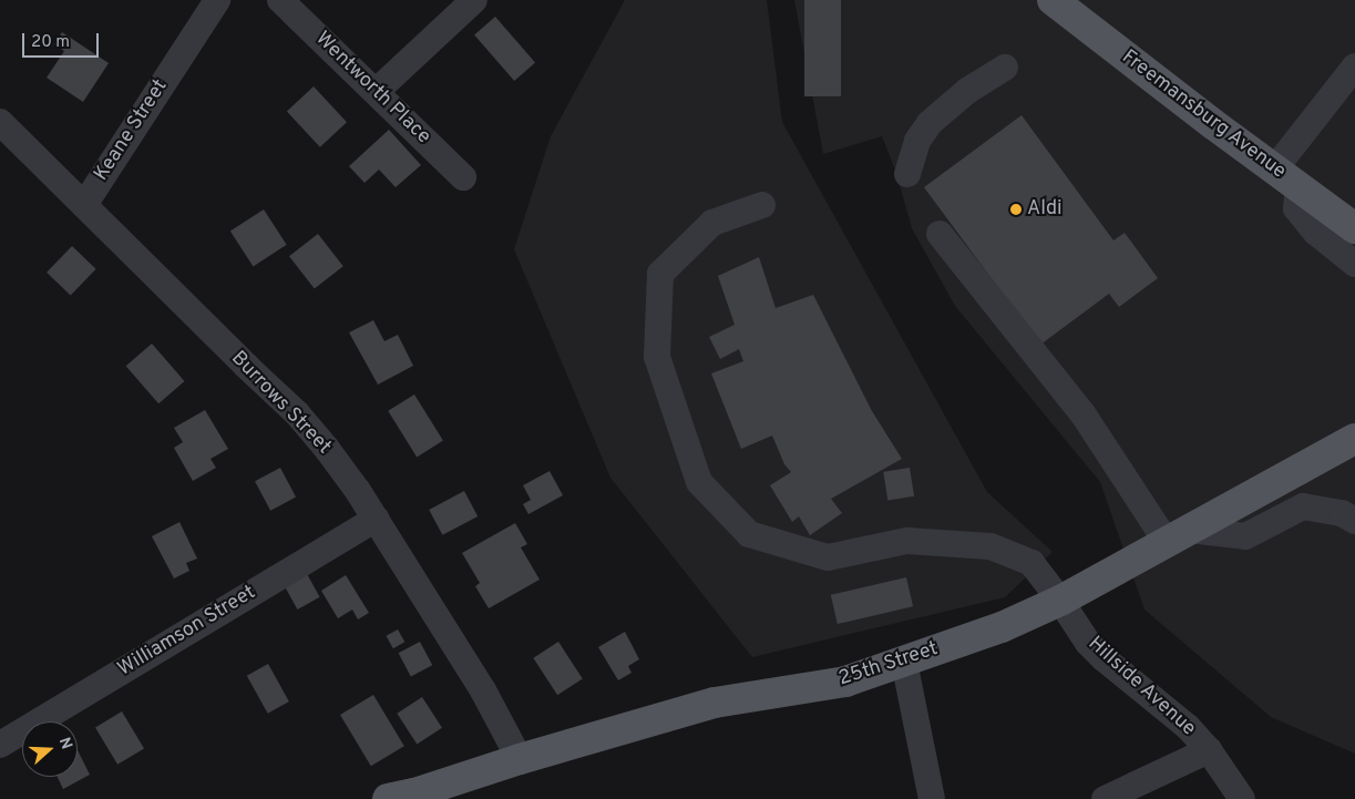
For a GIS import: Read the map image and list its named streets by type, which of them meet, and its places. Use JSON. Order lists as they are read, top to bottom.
{
  "streets": {
    "main road": ["Freemansburg Avenue", "25th Street"],
    "street": [
      "Wentworth Place",
      "Keane Street",
      "Burrows Street",
      "Williamson Street",
      "Hillside Avenue"
    ]
  },
  "crossings": [
    ["Keane Street", "Burrows Street"],
    ["Burrows Street", "Williamson Street"],
    ["Burrows Street", "25th Street"],
    ["25th Street", "Hillside Avenue"]
  ],
  "places": ["Aldi"],
  "scale_bar": "20 m",
  "north": "right"
}
